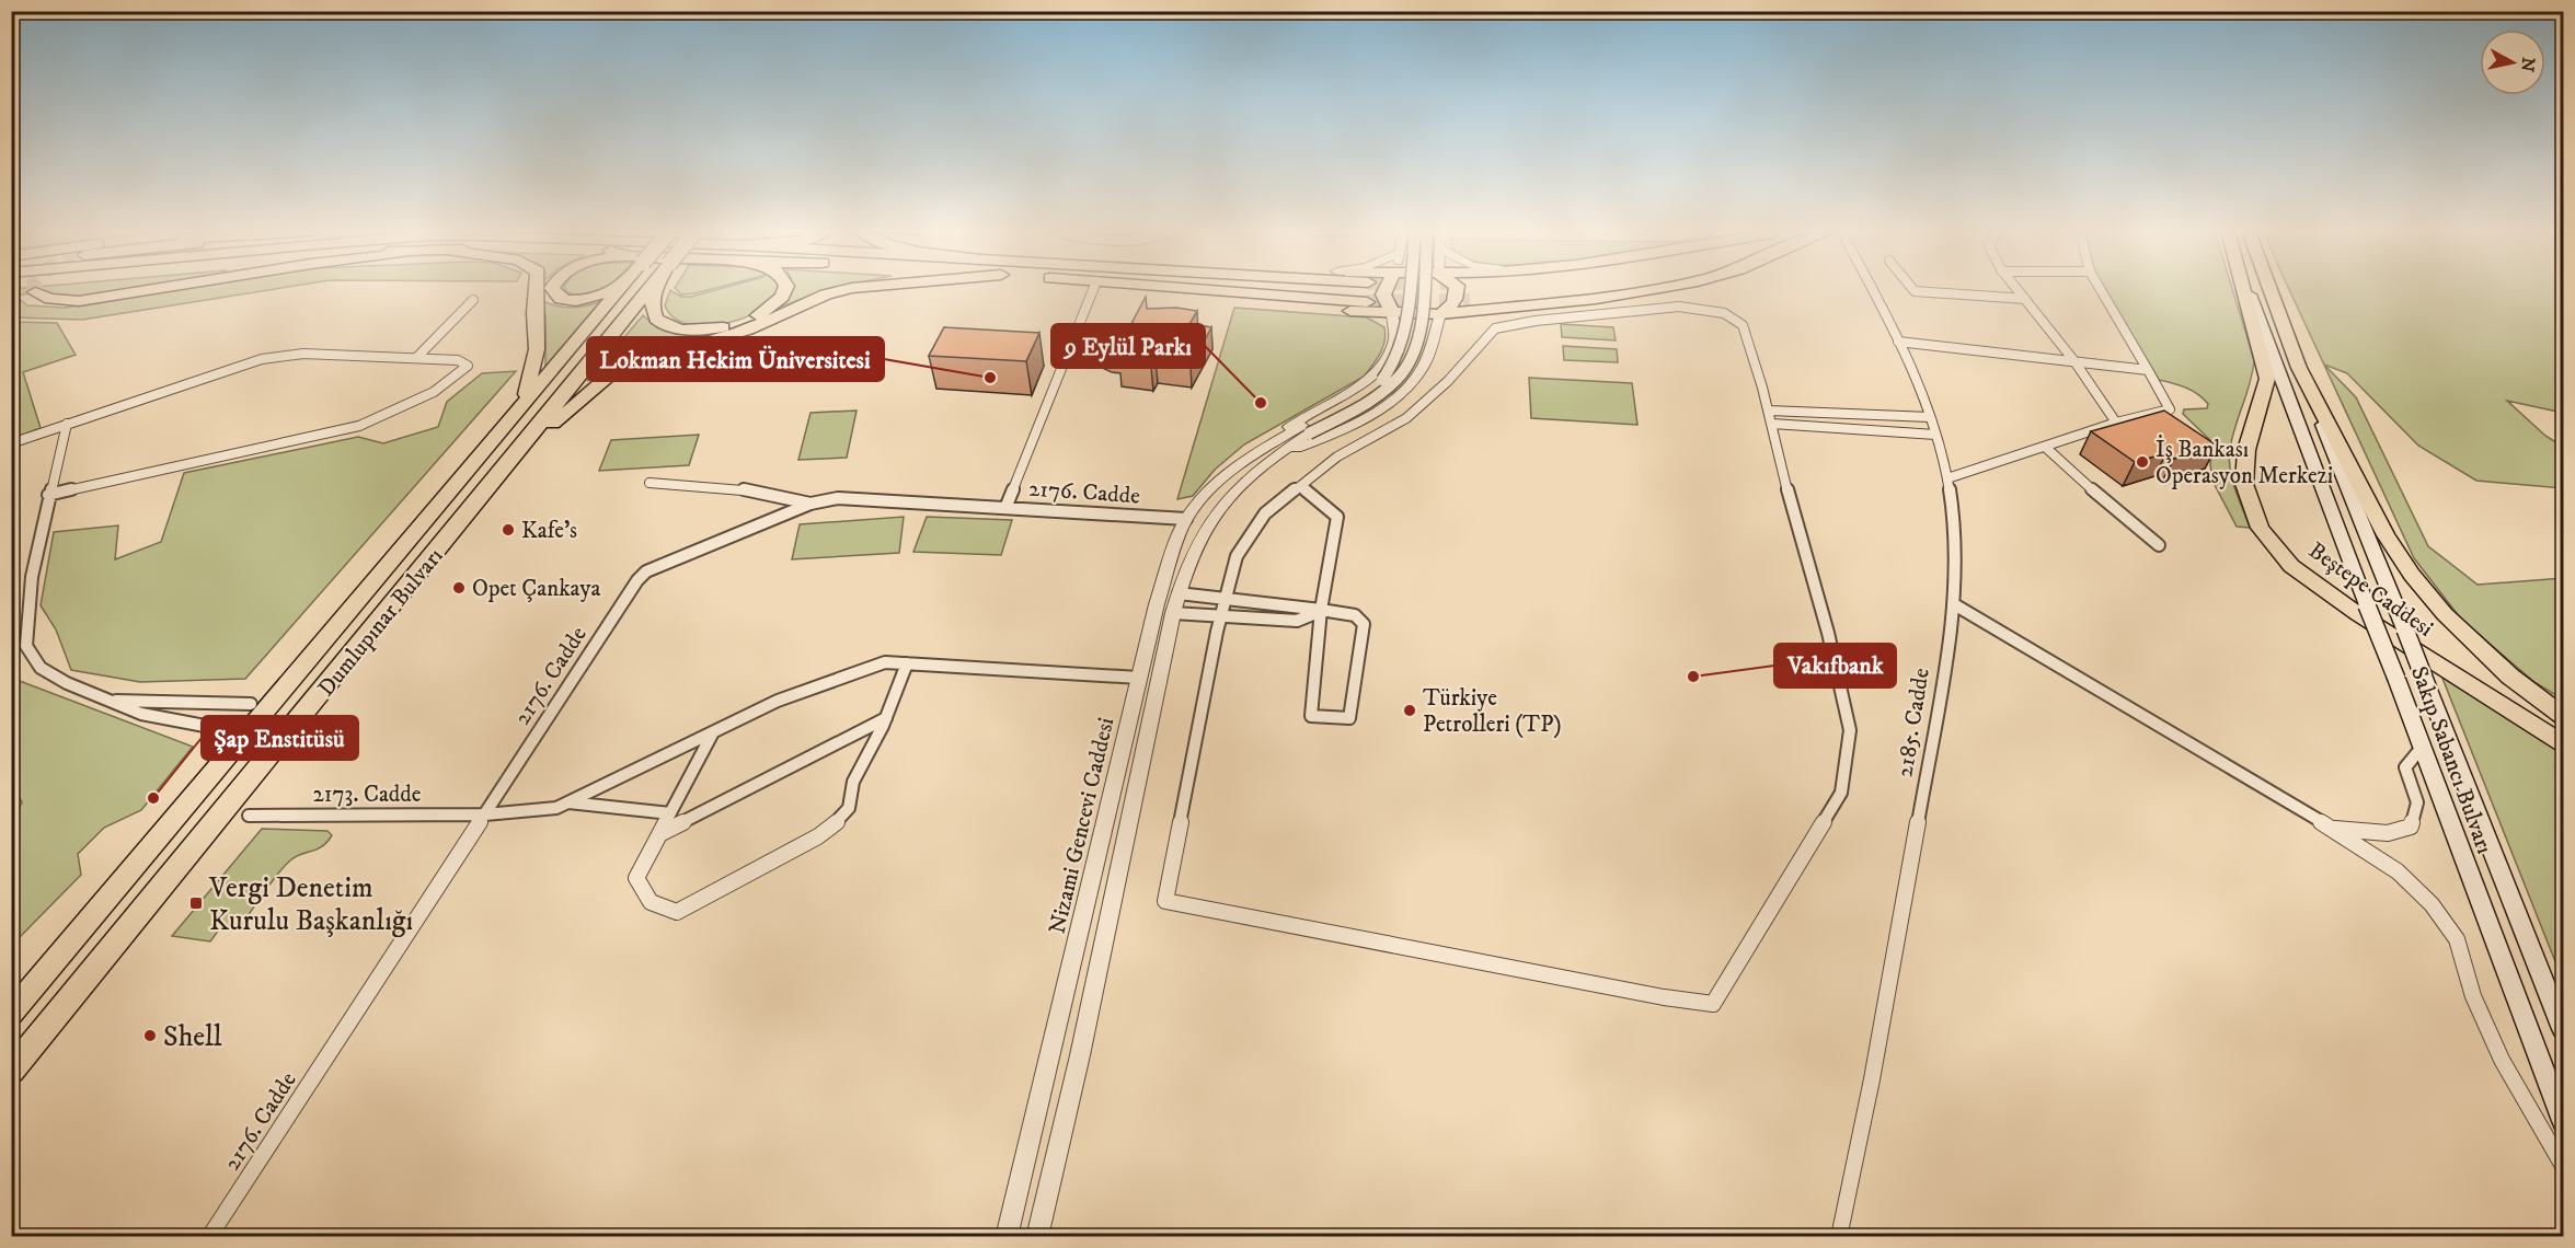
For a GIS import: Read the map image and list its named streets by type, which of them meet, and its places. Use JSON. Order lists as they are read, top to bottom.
{
  "streets": {
    "main road": ["Beştepe Caddesi", "Dumlupınar Bulvarı", "Sakıp Sabancı Bulvarı"],
    "street": [
      "2176. Cadde",
      "2185. Cadde",
      "2173. Cadde",
      "Nizami Gencevi Caddesi"
    ]
  },
  "crossings": [
    ["2176. Cadde", "2173. Cadde"],
    ["2176. Cadde", "Nizami Gencevi Caddesi"],
    ["Beştepe Caddesi", "Sakıp Sabancı Bulvarı"]
  ],
  "places": {
    "other": [
      "Lokman Hekim Üniversitesi",
      "9 Eylül Parkı",
      "İş Bankası Operasyon Merkezi",
      "Kafe's",
      "Opet Çankaya",
      "Vakıfbank",
      "Türkiye Petrolleri (TP)",
      "Şap Enstitüsü",
      "Shell"
    ],
    "transit": ["Vergi Denetim Kurulu Başkanlığı"]
  },
  "north": "right"
}
